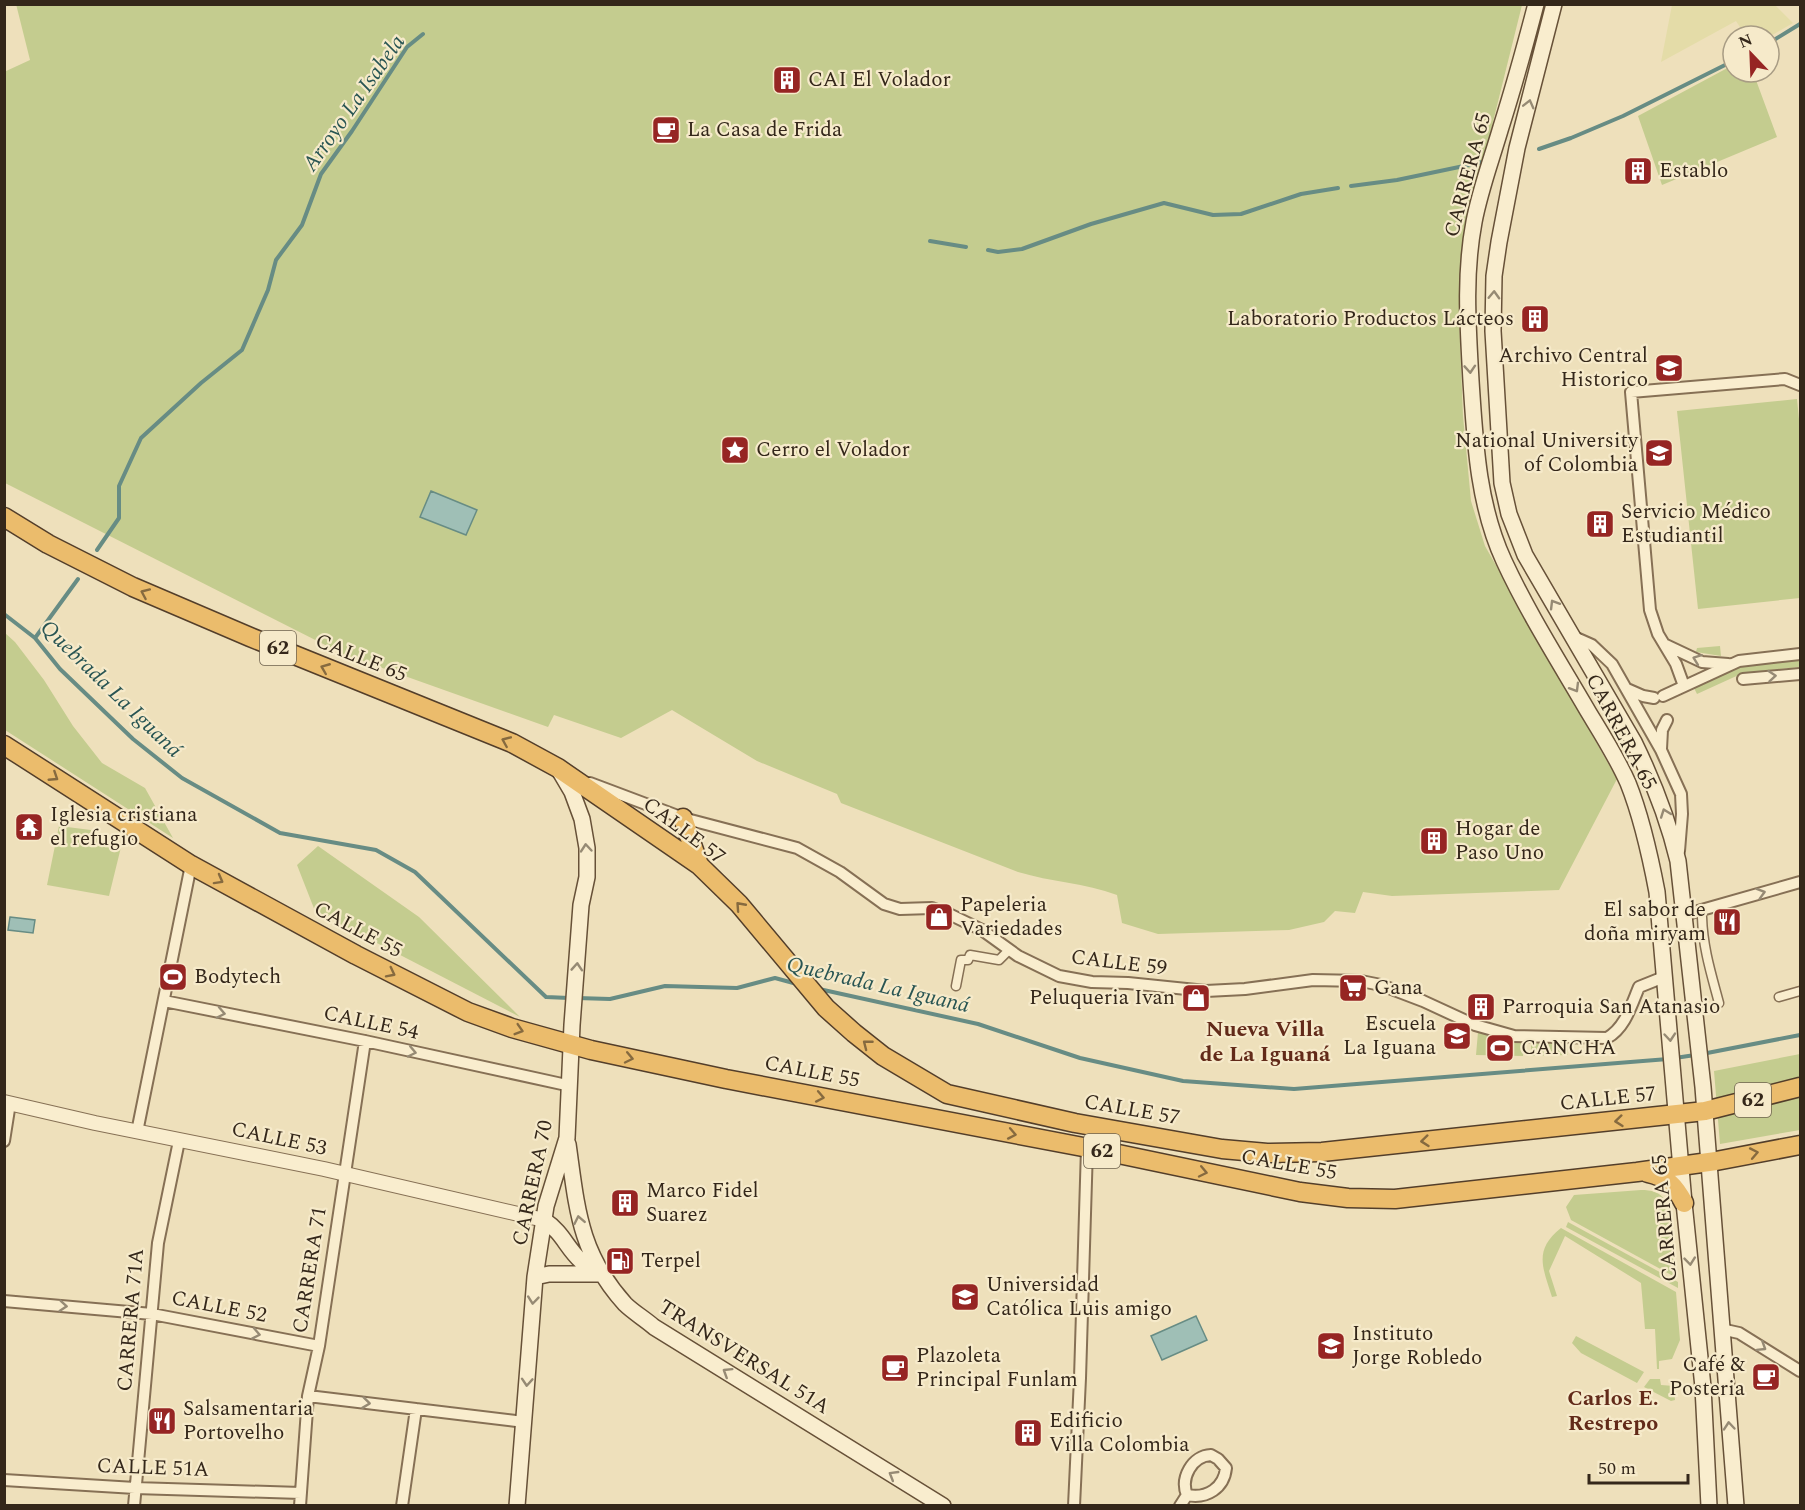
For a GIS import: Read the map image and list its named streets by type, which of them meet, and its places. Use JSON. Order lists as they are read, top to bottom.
{
  "streets": {
    "highway": [
      "62",
      "CALLE 65",
      "CALLE 57",
      "CALLE 55"
    ],
    "main road": ["CARRERA 65", "CARRERA 70", "TRANSVERSAL 51A"],
    "street": [
      "CALLE 59",
      "CALLE 54",
      "CALLE 53",
      "CARRERA 71",
      "CALLE 52",
      "CARRERA 71A",
      "CALLE 51A"
    ]
  },
  "crossings": [
    ["CARRERA 65", "62"],
    ["CARRERA 65", "CALLE 57"],
    ["CARRERA 65", "CALLE 55"],
    ["CARRERA 65", "CALLE 59"],
    ["62", "CALLE 55"],
    ["CALLE 65", "CALLE 57"],
    ["CALLE 65", "CALLE 59"],
    ["CALLE 65", "CARRERA 70"],
    ["CALLE 57", "CALLE 59"],
    ["CALLE 57", "CARRERA 70"],
    ["CALLE 55", "CARRERA 70"],
    ["CALLE 59", "CARRERA 70"],
    ["CALLE 54", "CARRERA 70"],
    ["CALLE 54", "CARRERA 71"],
    ["CALLE 53", "CARRERA 70"],
    ["CALLE 53", "CARRERA 71"],
    ["CALLE 53", "CARRERA 71A"],
    ["CALLE 53", "TRANSVERSAL 51A"],
    ["CARRERA 70", "TRANSVERSAL 51A"],
    ["CARRERA 71", "CALLE 52"],
    ["CARRERA 71", "CALLE 51A"],
    ["CALLE 52", "CARRERA 71A"],
    ["CARRERA 71A", "CALLE 51A"]
  ],
  "one_way": [
    "CALLE 65",
    "CALLE 57",
    "CALLE 55",
    "CALLE 54",
    "CALLE 52",
    "TRANSVERSAL 51A"
  ],
  "districts": ["Nueva Villa de La Iguaná", "Carlos E. Restrepo"],
  "water": ["Arroyo La Isabela", "Quebrada La Iguaná"],
  "places": {
    "building": [
      "CAI El Volador",
      "Establo",
      "Laboratorio Productos Lácteos",
      "Servicio Médico Estudiantil",
      "Hogar de Paso Uno",
      "Parroquia San Atanasio",
      "Marco Fidel Suarez",
      "Edificio Villa Colombia"
    ],
    "cafe": ["La Casa de Frida", "Plazoleta Principal Funlam", "Café & Posteria"],
    "school or university": [
      "Archivo Central Historico",
      "National University of Colombia",
      "Escuela La Iguana",
      "Universidad Católica Luis amigo",
      "Instituto Jorge Robledo"
    ],
    "place": ["Cerro el Volador"],
    "temple": ["Iglesia cristiana el refugio"],
    "shop": ["Papeleria Variedades", "Peluqueria Ivan"],
    "restaurant": ["El sabor de doña miryam", "Salsamentaria Portovelho"],
    "sports": ["Bodytech", "CANCHA"],
    "supermarket": ["Gana"],
    "fuel station": ["Terpel"]
  },
  "scale_bar": "50 m",
  "north": "top left"
}
